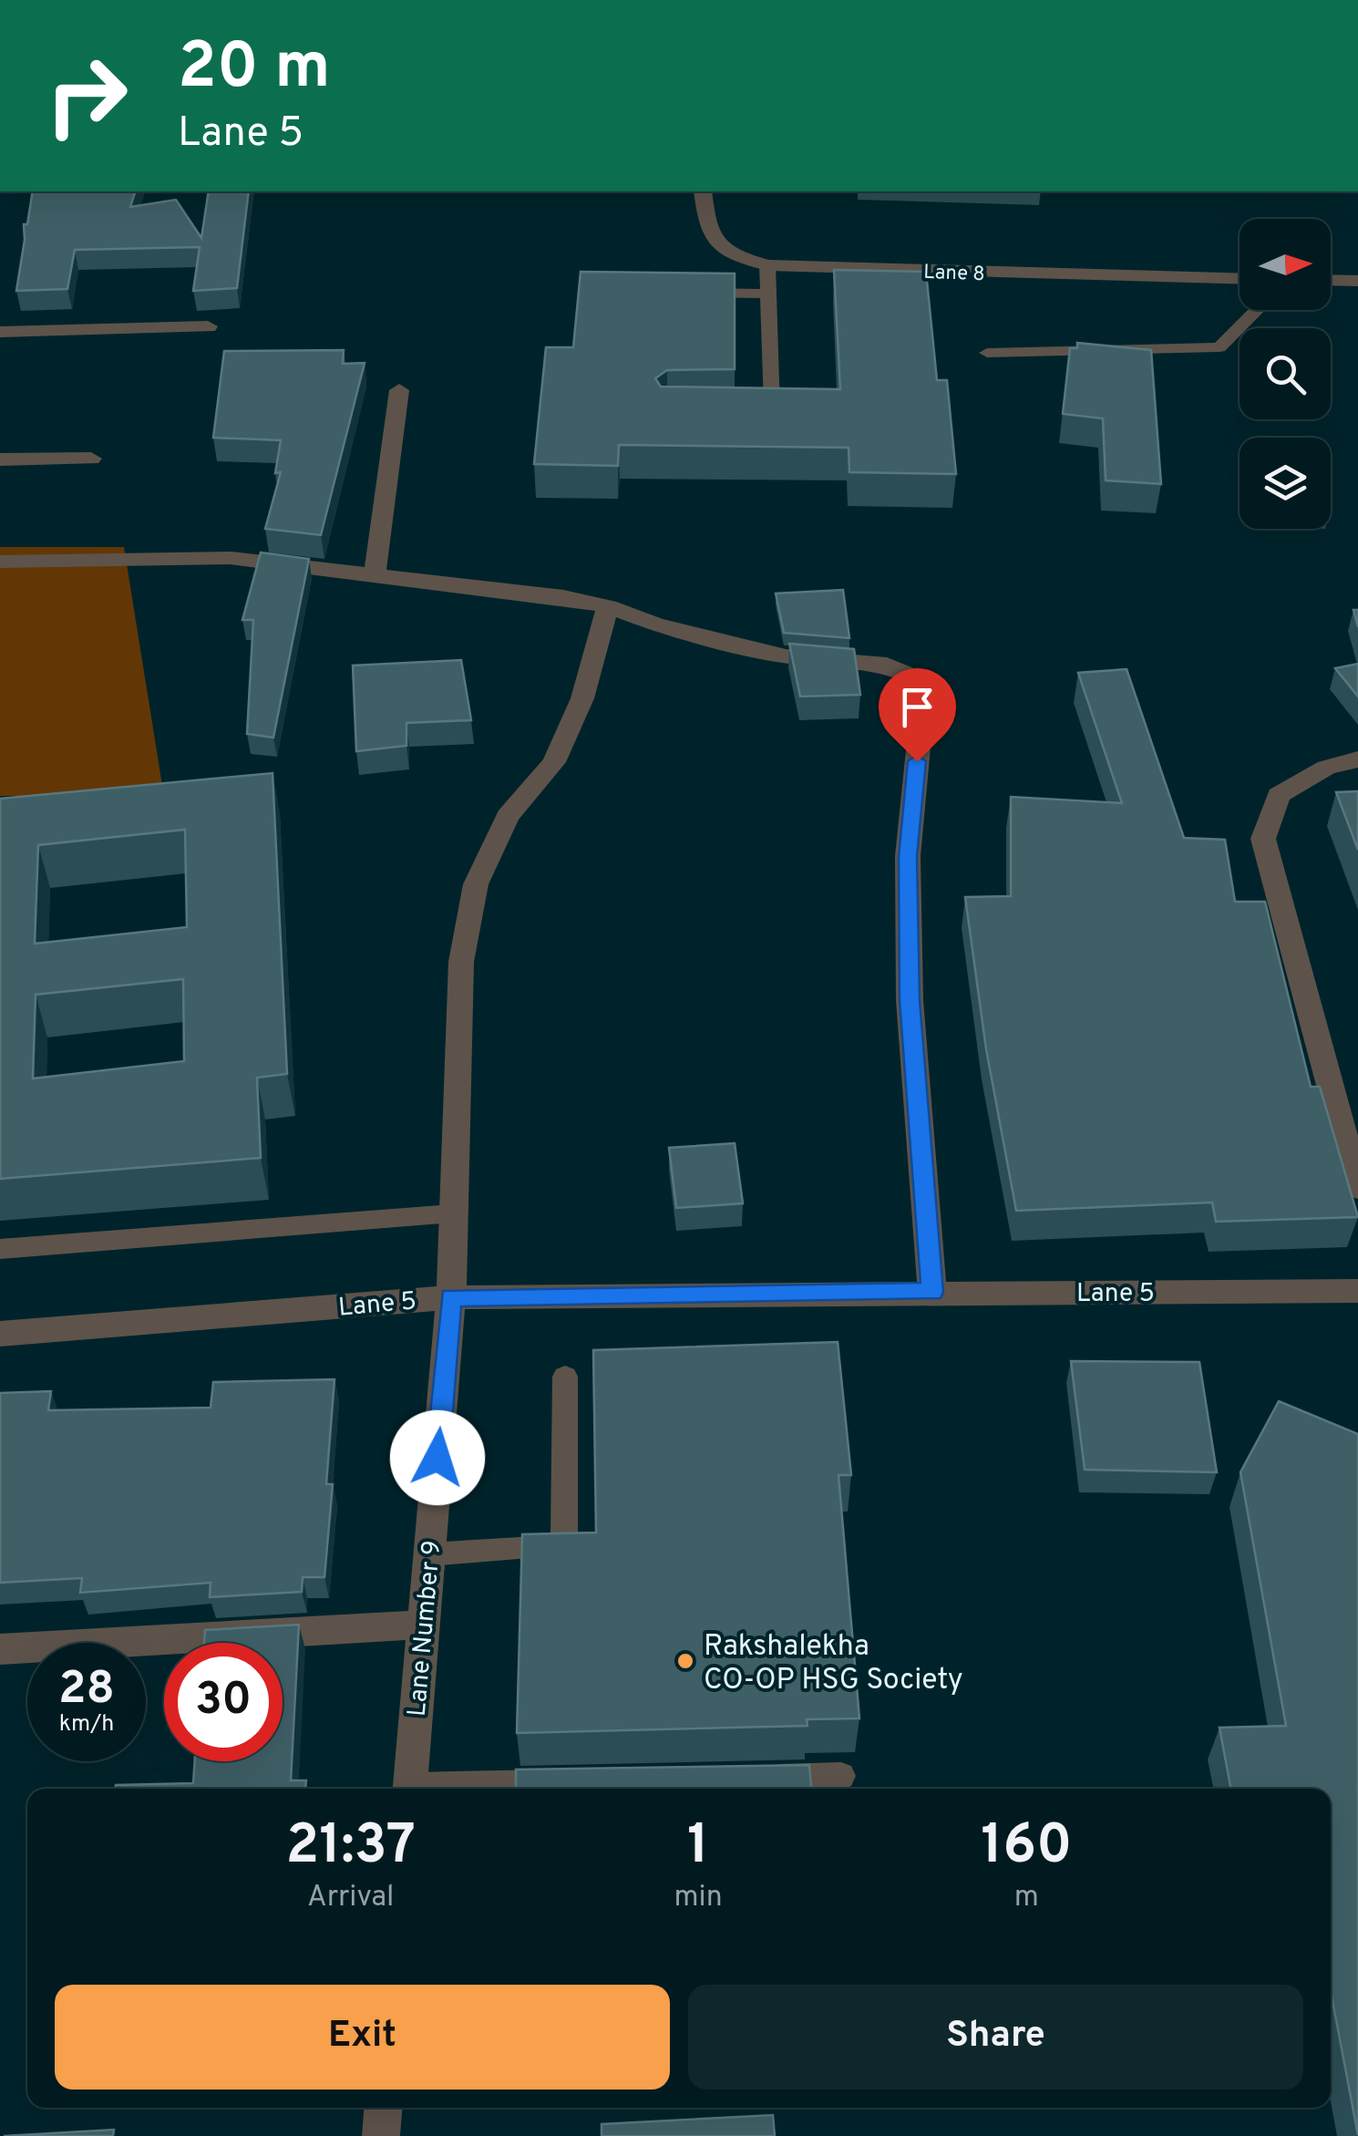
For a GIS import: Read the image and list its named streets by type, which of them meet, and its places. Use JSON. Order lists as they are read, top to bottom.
{
  "streets": {
    "street": ["Lane 8", "Lane 5", "Lane Number 9"]
  },
  "crossings": [
    ["Lane 5", "Lane Number 9"]
  ],
  "places": ["Rakshalekha CO-OP HSG Society"],
  "north": "right",
  "page": {
    "turn": ["20 m", "Lane 5"],
    "speed": "28 km/h",
    "limit": "30",
    "eta": [
      "21:37",
      "Arrival",
      "1",
      "min",
      "160",
      "m"
    ],
    "buttons": ["Exit", "Share"]
  }
}
